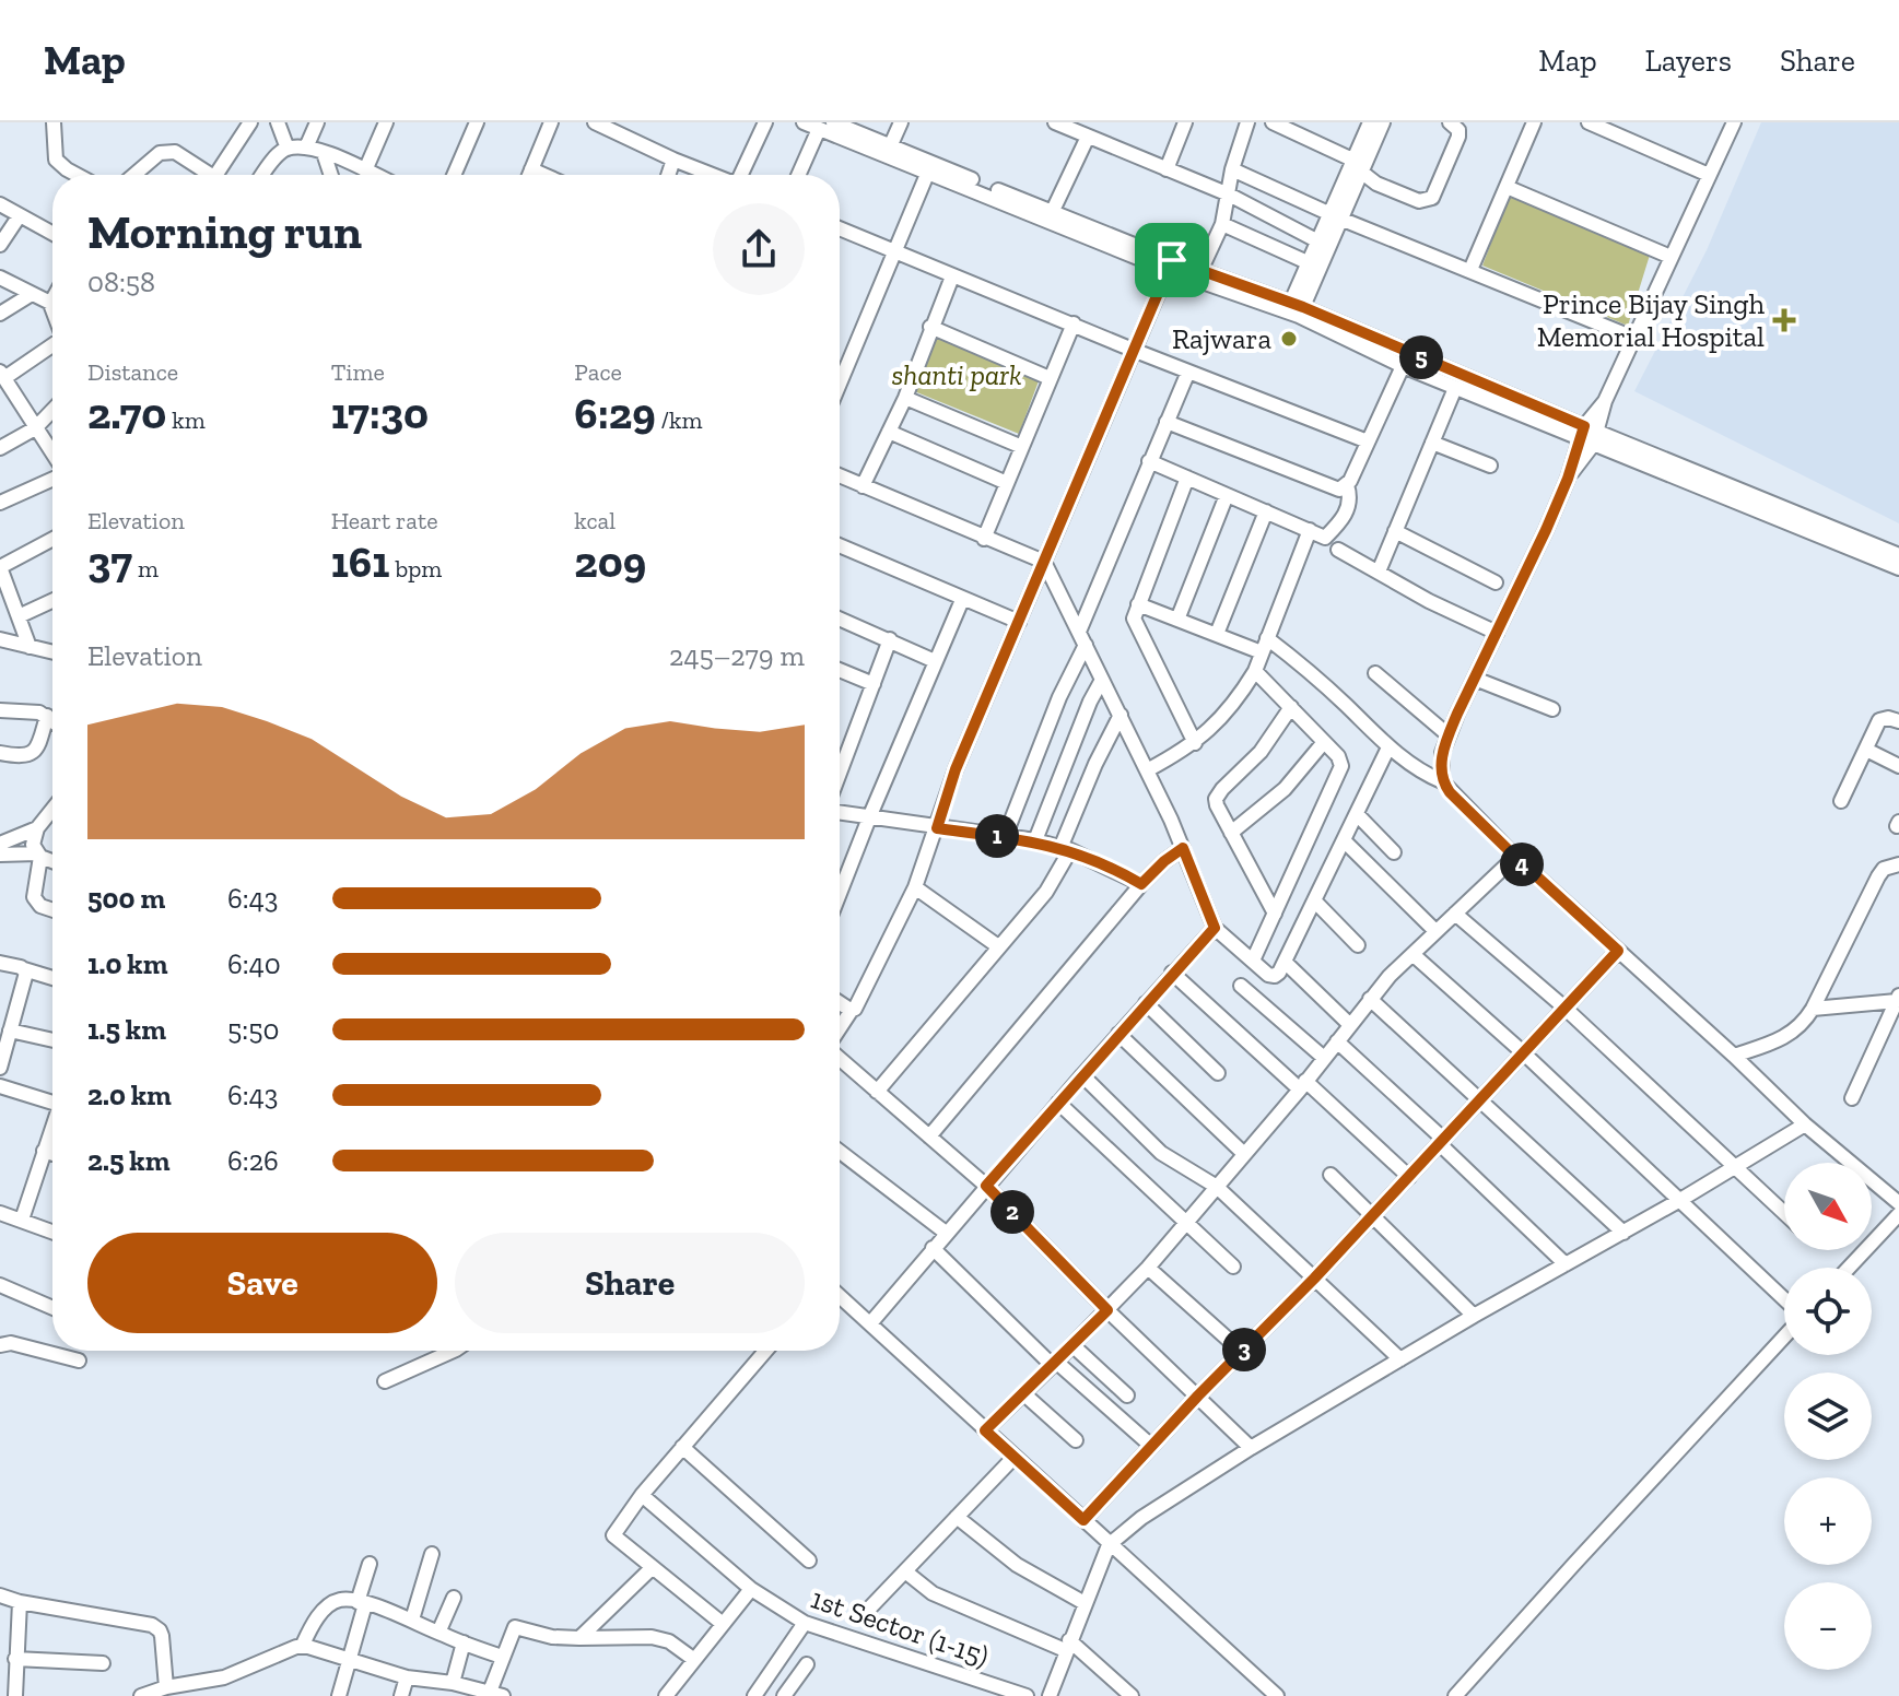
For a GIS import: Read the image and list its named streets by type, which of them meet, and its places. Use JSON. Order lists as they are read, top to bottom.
{
  "streets": {
    "street": ["1st Sector (1-15)"]
  },
  "parks": ["shanti park"],
  "places": {
    "health": ["Prince Bijay Singh Memorial Hospital"],
    "other": ["Rajwara"]
  },
  "north": "bottom right",
  "page": {
    "header": "Map",
    "nav": ["Map", "Layers", "Share"],
    "heading": ["Morning run", "08:58"],
    "stats": [
      ["Distance", "2.70 km"],
      ["Time", "17:30"],
      ["Pace", "6:29 /km"],
      ["Elevation", "37 m"],
      ["Heart rate", "161 bpm"],
      ["kcal", "209"]
    ],
    "pins": [
      "5",
      "1",
      "4",
      "2",
      "3"
    ],
    "chart": ["Elevation", "245–279 m"],
    "list": [
      {
        "name": "500 m",
        "note": "6:43"
      },
      {
        "name": "1.0 km",
        "note": "6:40"
      },
      {
        "name": "1.5 km",
        "note": "5:50"
      },
      {
        "name": "2.0 km",
        "note": "6:43"
      },
      {
        "name": "2.5 km",
        "note": "6:26"
      }
    ],
    "map_buttons": ["+", "−"],
    "buttons": ["Save", "Share"]
  }
}
